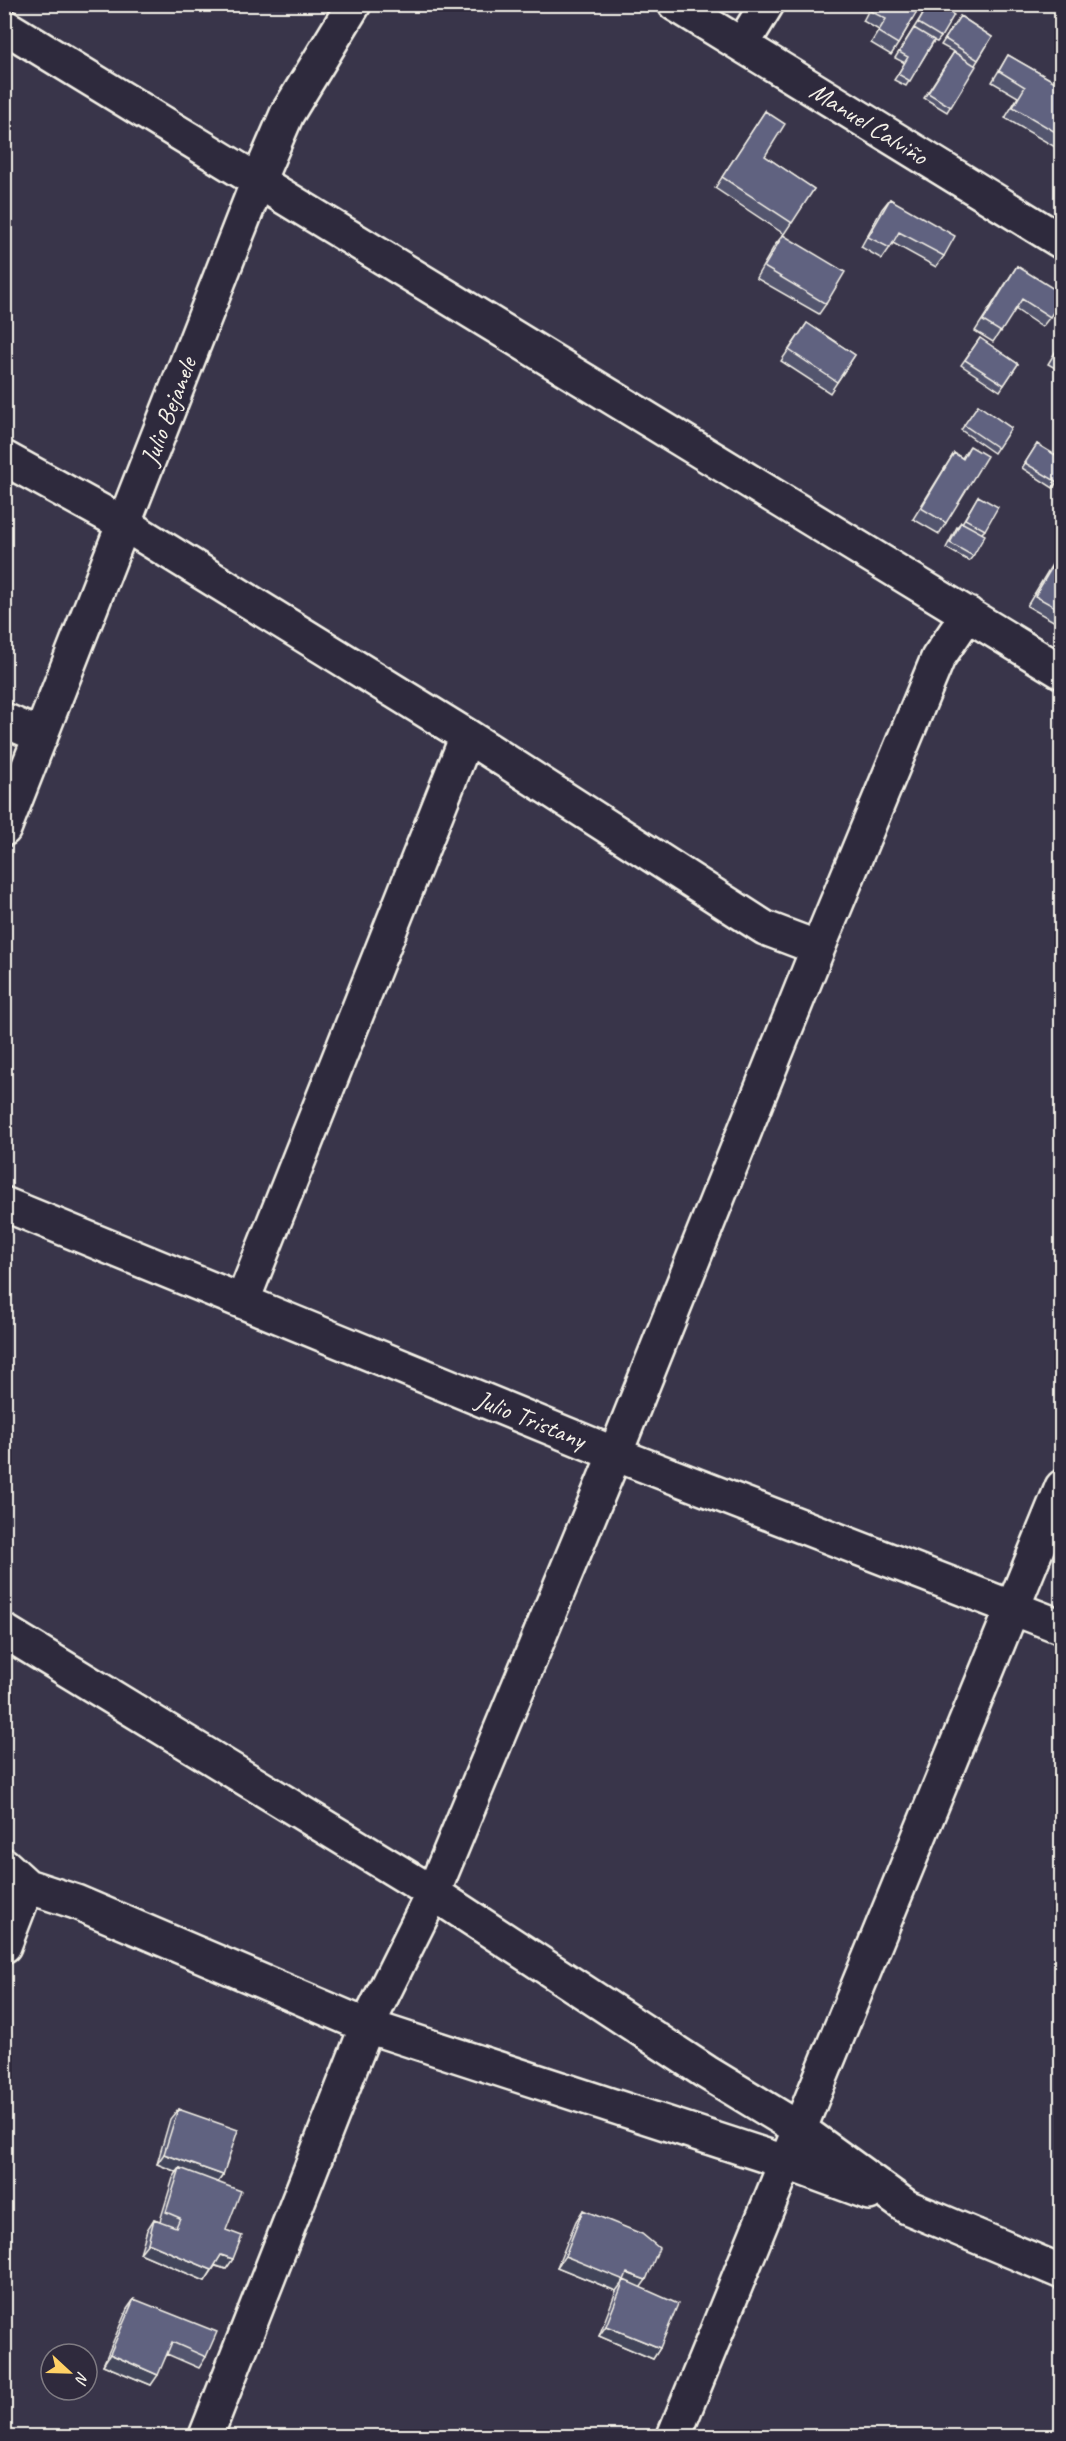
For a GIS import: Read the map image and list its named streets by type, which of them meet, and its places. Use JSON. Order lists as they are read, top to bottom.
{
  "streets": {
    "street": ["Manuel Calviño", "Julio Bejanele", "Julio Tristany"]
  },
  "north": "right"
}
